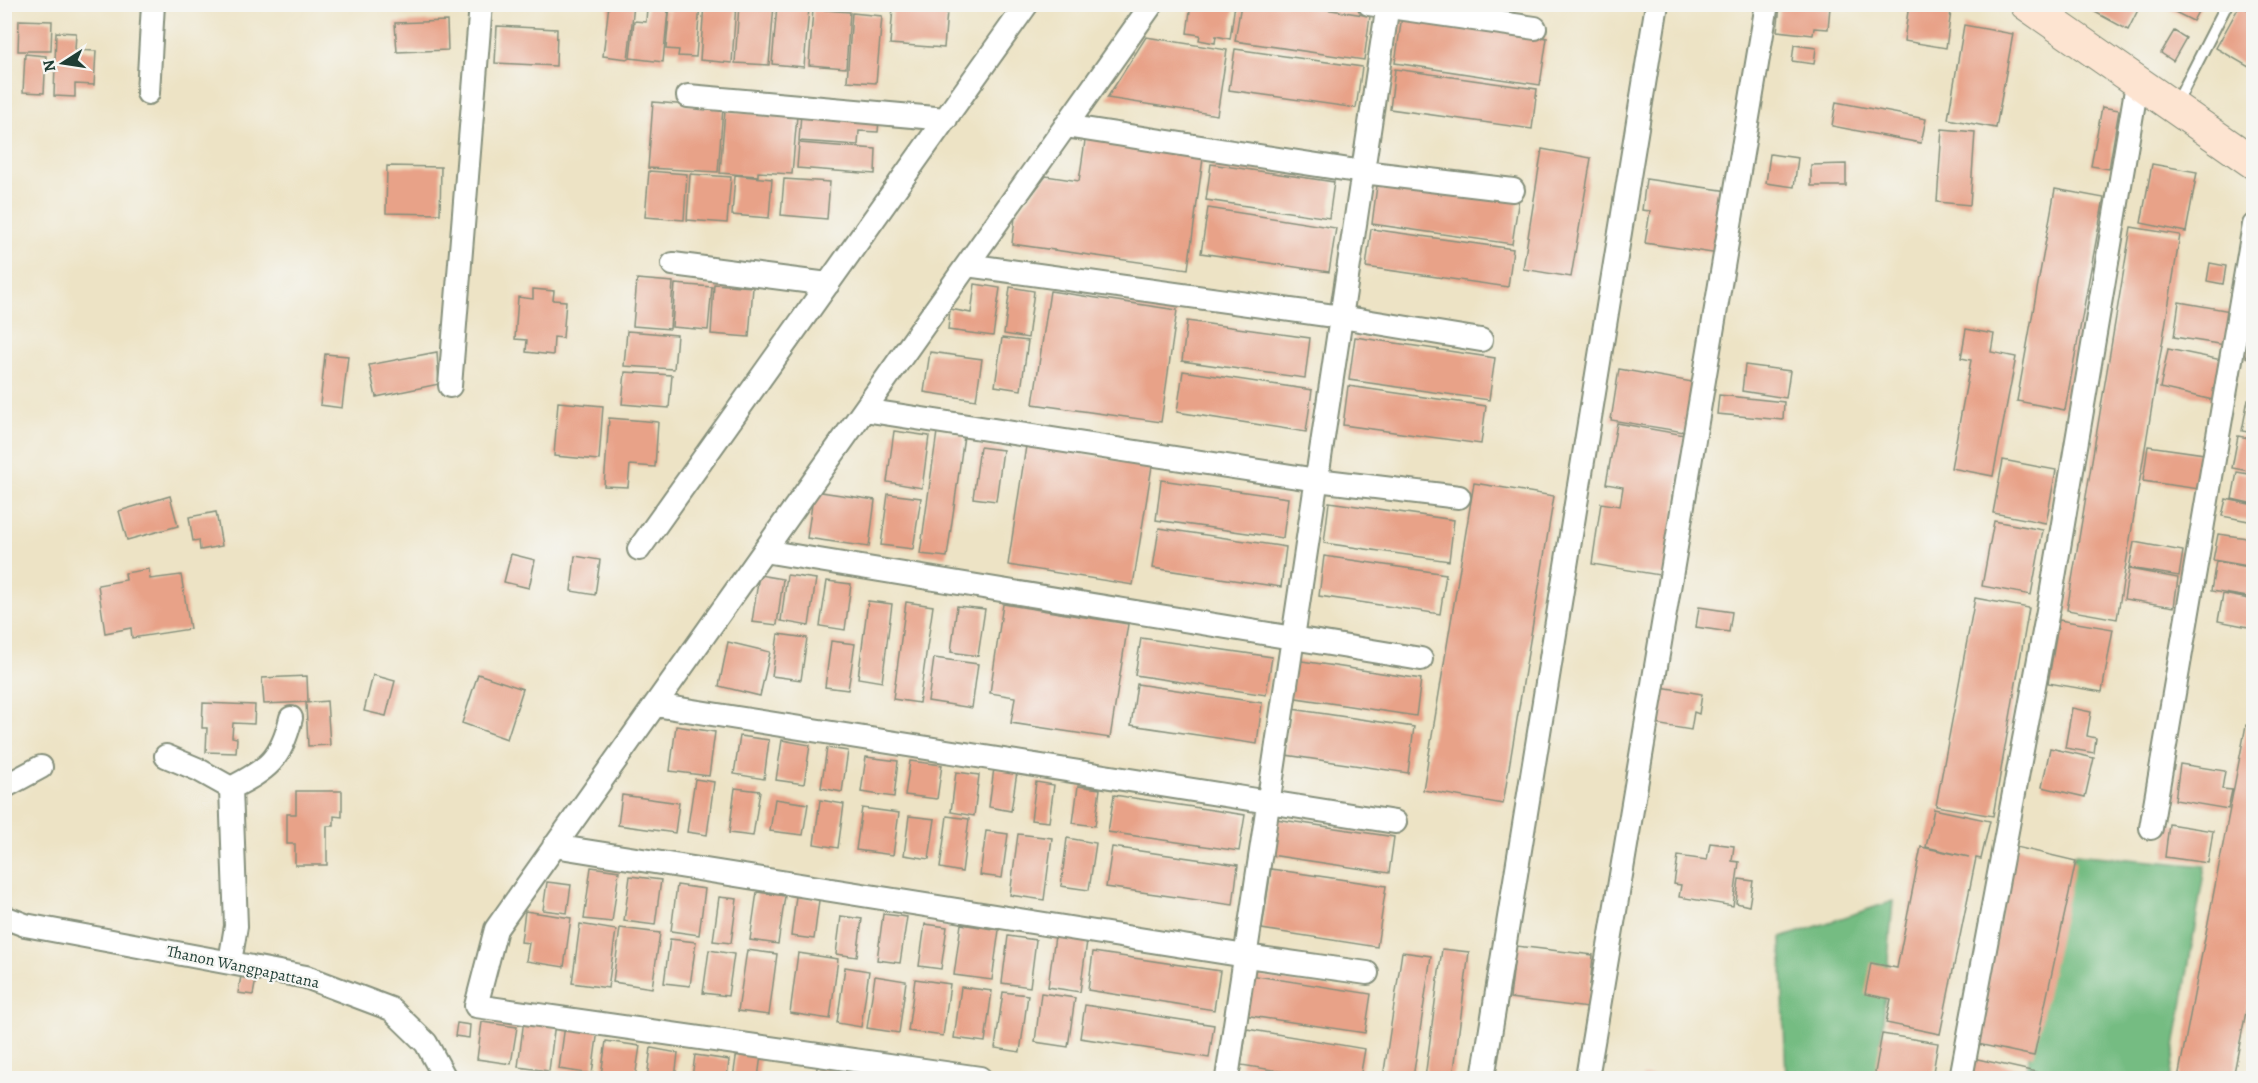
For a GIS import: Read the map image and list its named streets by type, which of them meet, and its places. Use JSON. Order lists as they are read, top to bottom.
{
  "streets": {
    "street": ["Thanon Wangpapattana"]
  },
  "north": "left"
}
